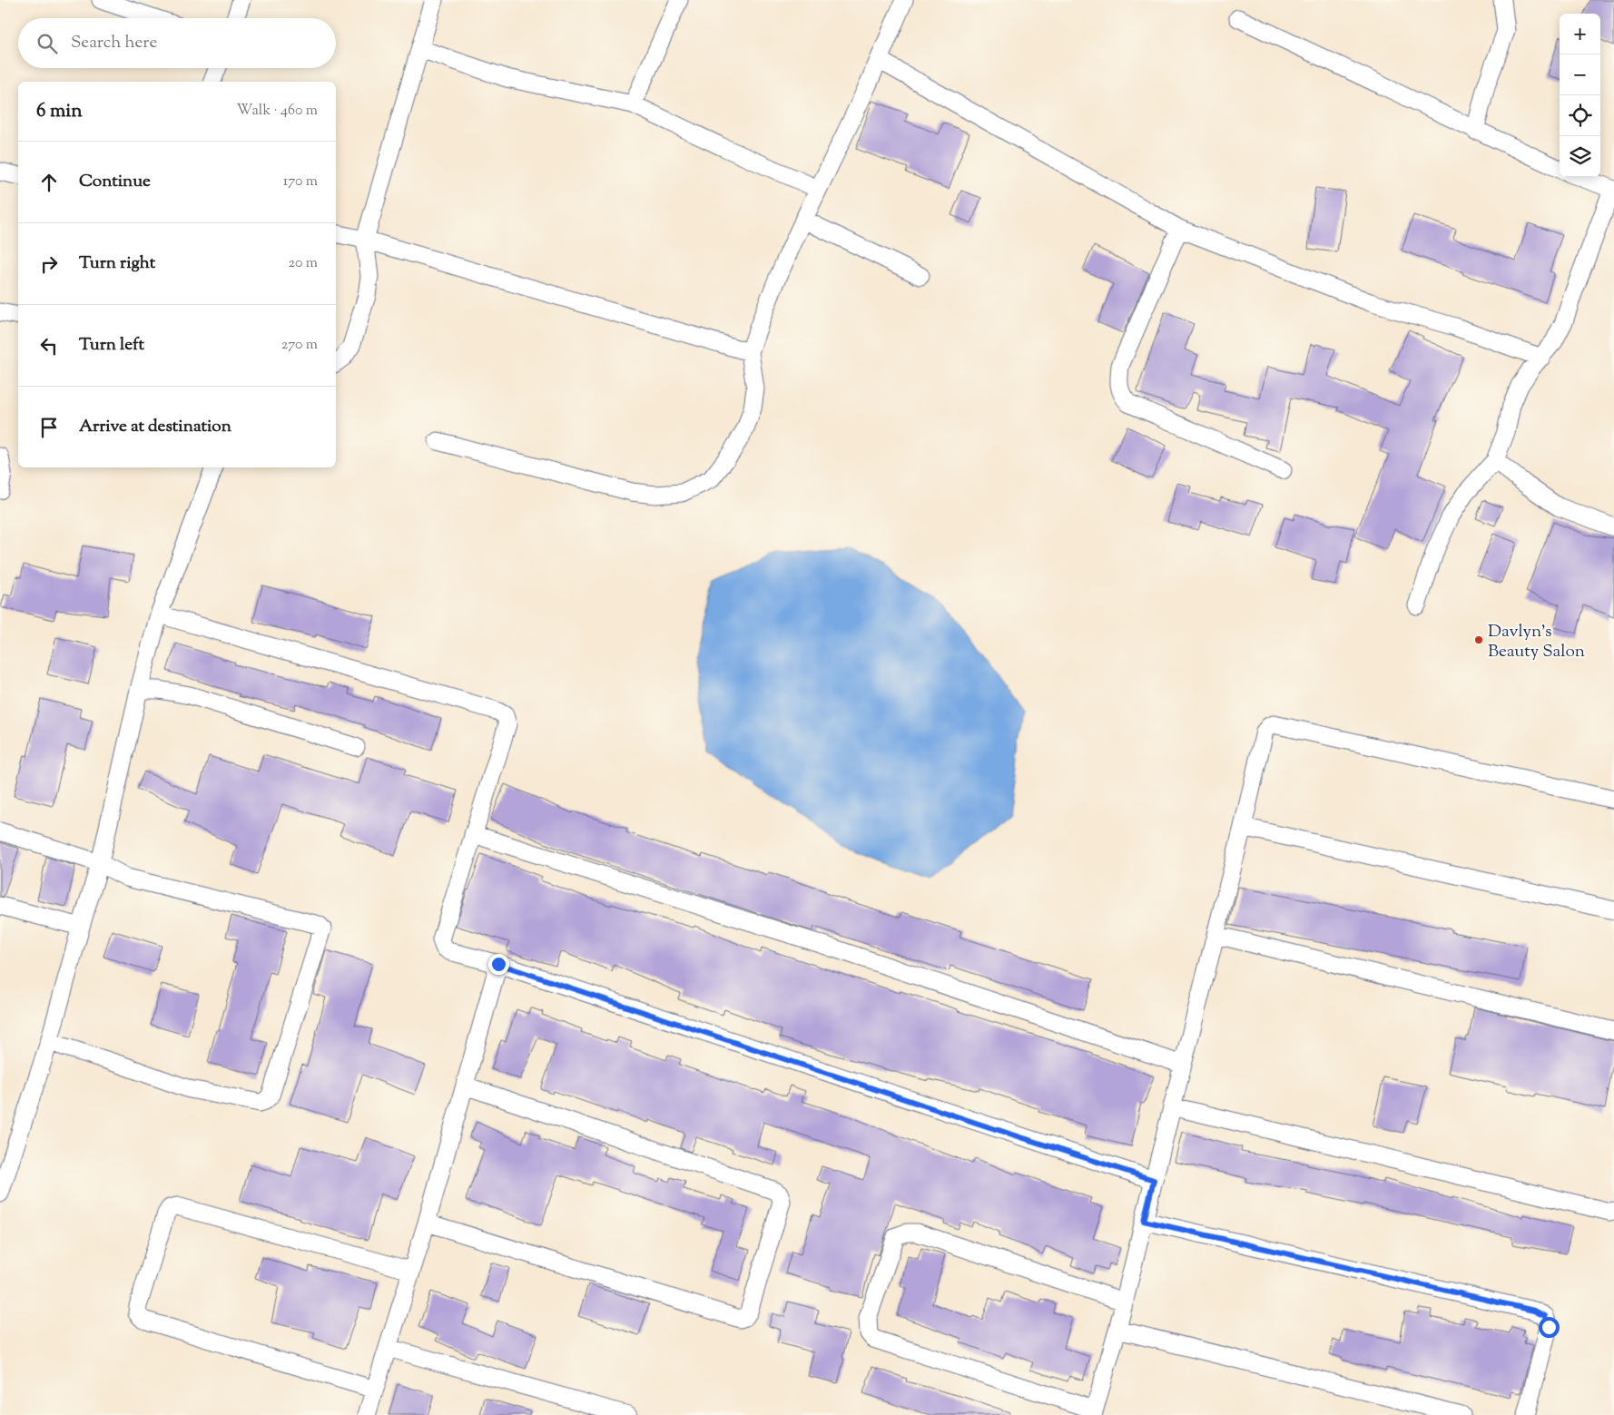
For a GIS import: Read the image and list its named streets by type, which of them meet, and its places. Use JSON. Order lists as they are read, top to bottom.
{
  "places": ["Davlyn’s Beauty Salon"],
  "page": {
    "map_buttons": ["+", "−"],
    "search": "Search here",
    "heading": ["6 min", "Walk · 460 m"],
    "list": [
      ["Continue", "170 m"],
      ["Turn right", "20 m"],
      ["Turn left", "270 m"],
      "Arrive at destination"
    ]
  }
}
